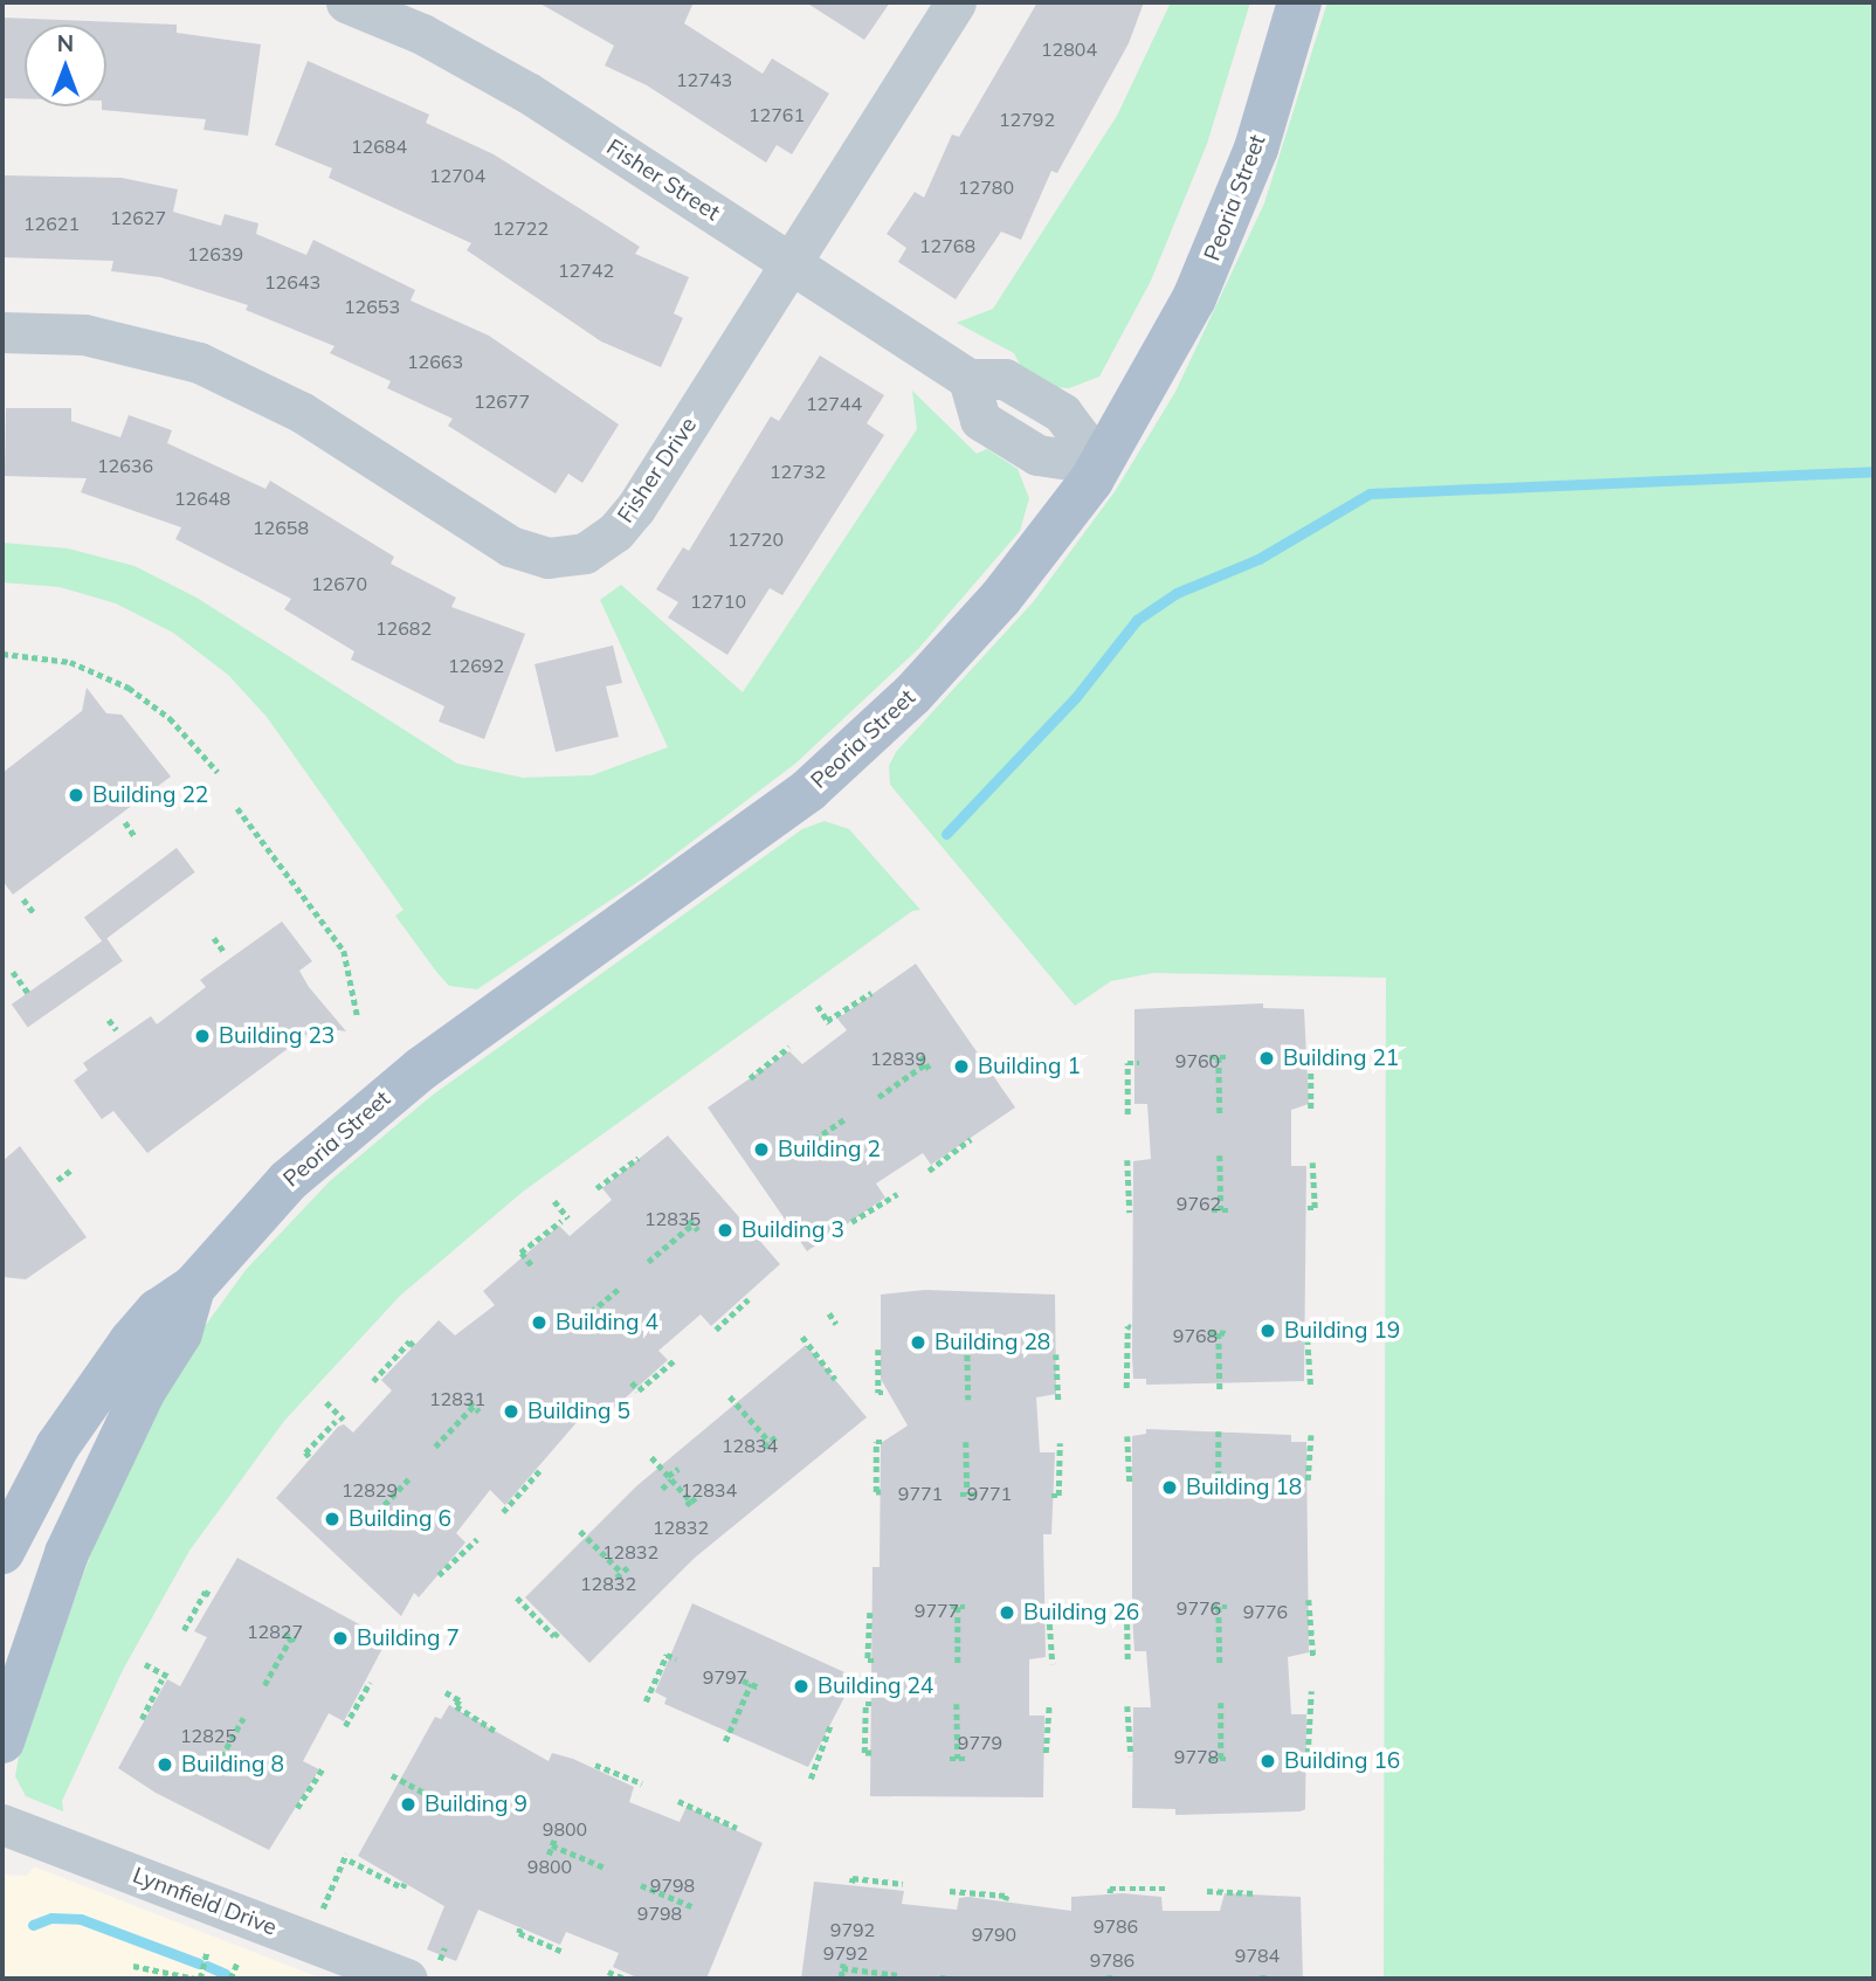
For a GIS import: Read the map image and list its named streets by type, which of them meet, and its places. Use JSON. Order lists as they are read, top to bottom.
{
  "streets": {
    "main road": ["Peoria Street"],
    "street": ["Fisher Street", "Fisher Drive", "Lynnfield Drive"]
  },
  "crossings": [
    ["Fisher Street", "Peoria Street"],
    ["Fisher Street", "Fisher Drive"]
  ],
  "places": [
    "Building 22",
    "Building 23",
    "Building 21",
    "Building 1",
    "Building 2",
    "Building 3",
    "Building 4",
    "Building 19",
    "Building 28",
    "Building 5",
    "Building 18",
    "Building 6",
    "Building 26",
    "Building 7",
    "Building 24",
    "Building 16",
    "Building 8",
    "Building 9"
  ],
  "house_numbers": [
    "12804",
    "12743",
    "12761",
    "12792",
    "12684",
    "12704",
    "12780",
    "12627",
    "12621",
    "12722",
    "12768",
    "12639",
    "12742",
    "12643",
    "12653",
    "12663",
    "12677",
    "12744",
    "12636",
    "12732",
    "12648",
    "12658",
    "12720",
    "12670",
    "12710",
    "12682",
    "12692",
    "12839",
    "9760",
    "9762",
    "12835",
    "9768",
    "12831",
    "12834",
    "12829",
    "12834",
    "9771",
    "9771",
    "12832",
    "12832",
    "12832",
    "9776",
    "9777",
    "9776",
    "12827",
    "9797",
    "12825",
    "9779",
    "9778",
    "9800",
    "9800",
    "9798",
    "9798",
    "9786",
    "9792",
    "9790",
    "9792",
    "9784",
    "9786"
  ],
  "north": "top"
}
